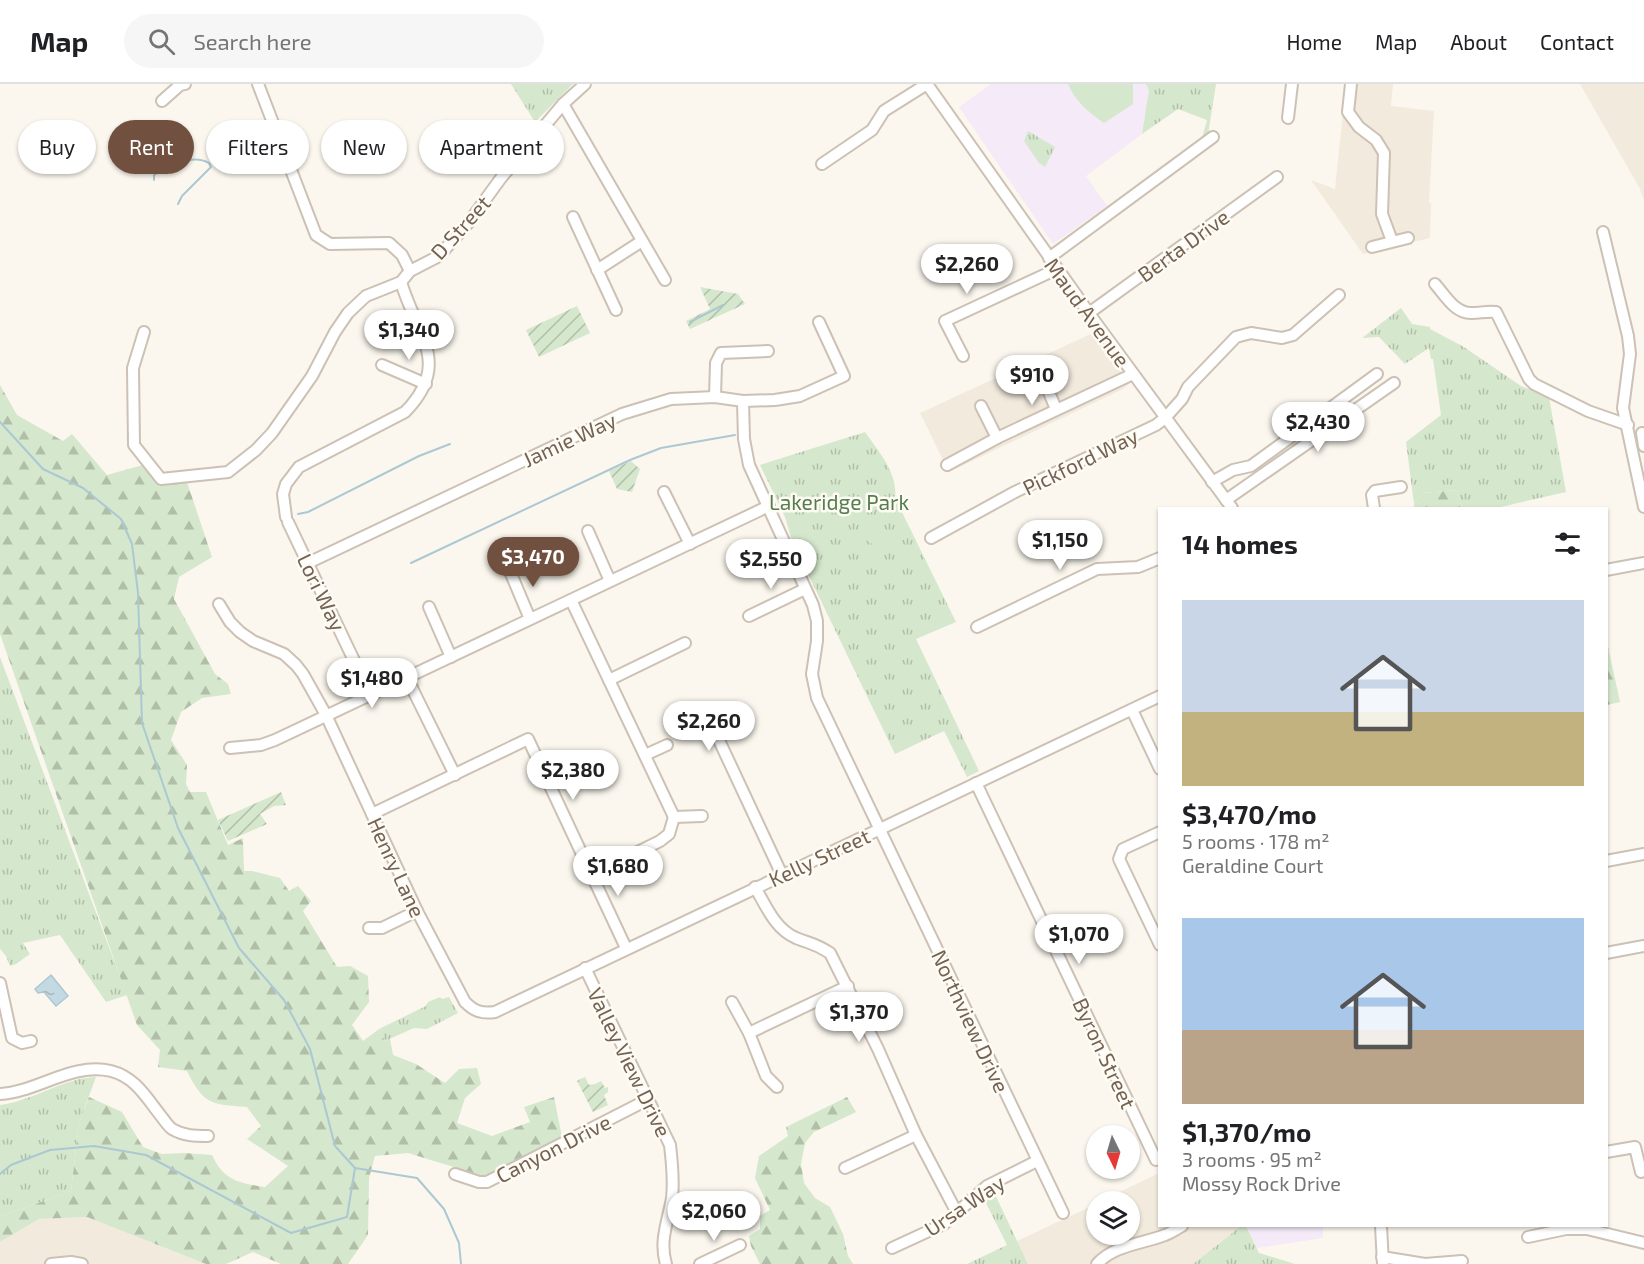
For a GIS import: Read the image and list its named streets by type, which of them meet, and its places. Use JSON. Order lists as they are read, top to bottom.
{
  "streets": {
    "street": [
      "D Street",
      "Berta Drive",
      "Maud Avenue",
      "Jamie Way",
      "Pickford Way",
      "Lori Way",
      "Kelly Street",
      "Henry Lane",
      "Northview Drive",
      "Byron Street",
      "Valley View Drive",
      "Canyon Drive",
      "Ursa Way"
    ]
  },
  "crossings": [
    ["Berta Drive", "Maud Avenue"],
    ["Maud Avenue", "Pickford Way"],
    ["Jamie Way", "Lori Way"],
    ["Jamie Way", "Northview Drive"],
    ["Kelly Street", "Henry Lane"],
    ["Kelly Street", "Northview Drive"],
    ["Kelly Street", "Byron Street"],
    ["Kelly Street", "Valley View Drive"],
    ["Northview Drive", "Ursa Way"],
    ["Valley View Drive", "Canyon Drive"]
  ],
  "parks": ["Lakeridge Park"],
  "north": "bottom",
  "page": {
    "header": "Map",
    "search": "Search here",
    "nav": [
      "Home",
      "Map",
      "About",
      "Contact"
    ],
    "chip": [
      "Buy",
      "Rent",
      "Filters",
      "New",
      "Apartment"
    ],
    "price": [
      "$2,260",
      "$1,340",
      "$910",
      "$2,430",
      "$1,150",
      "$3,470",
      "$2,550",
      "$1,480",
      "$2,260",
      "$2,380",
      "$1,680",
      "$1,070",
      "$1,370",
      "$2,060"
    ],
    "heading": "14 homes",
    "list": [
      {
        "name": "$3,470/mo",
        "note": "5 rooms · 178 m² · Geraldine Court"
      },
      {
        "name": "$1,370/mo",
        "note": "3 rooms · 95 m² · Mossy Rock Drive"
      }
    ]
  }
}
